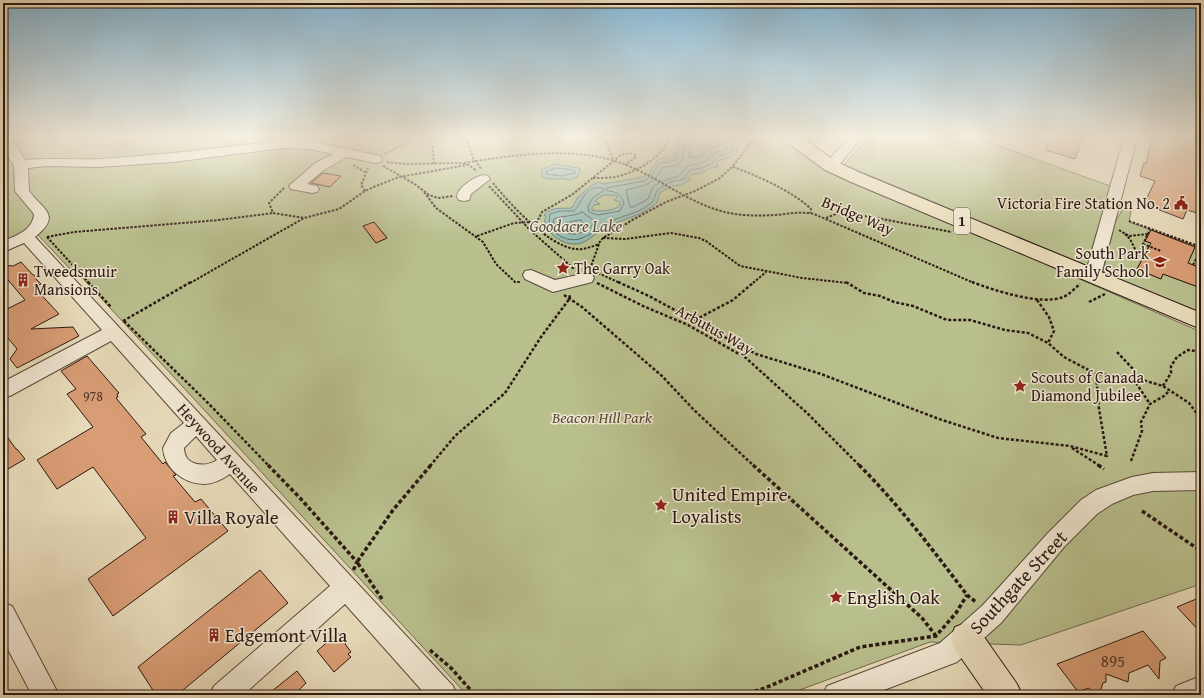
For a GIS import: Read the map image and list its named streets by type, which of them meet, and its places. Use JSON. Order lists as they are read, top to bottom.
{
  "streets": {
    "main road": ["1"],
    "street": ["Heywood Avenue", "Southgate Street"],
    "path": ["Bridge Way", "Arbutus Way"]
  },
  "crossings": [
    ["Bridge Way", "1"]
  ],
  "water": ["Goodacre Lake"],
  "parks": ["Beacon Hill Park"],
  "places": {
    "public building": ["Victoria Fire Station No. 2"],
    "school or university": ["South Park Family School"],
    "place": [
      "The Garry Oak",
      "Scouts of Canada Diamond Jubilee",
      "United Empire Loyalists",
      "English Oak"
    ],
    "building": ["Tweedsmuir Mansions", "Villa Royale", "Edgemont Villa"]
  },
  "house_numbers": ["978", "895"]
}
